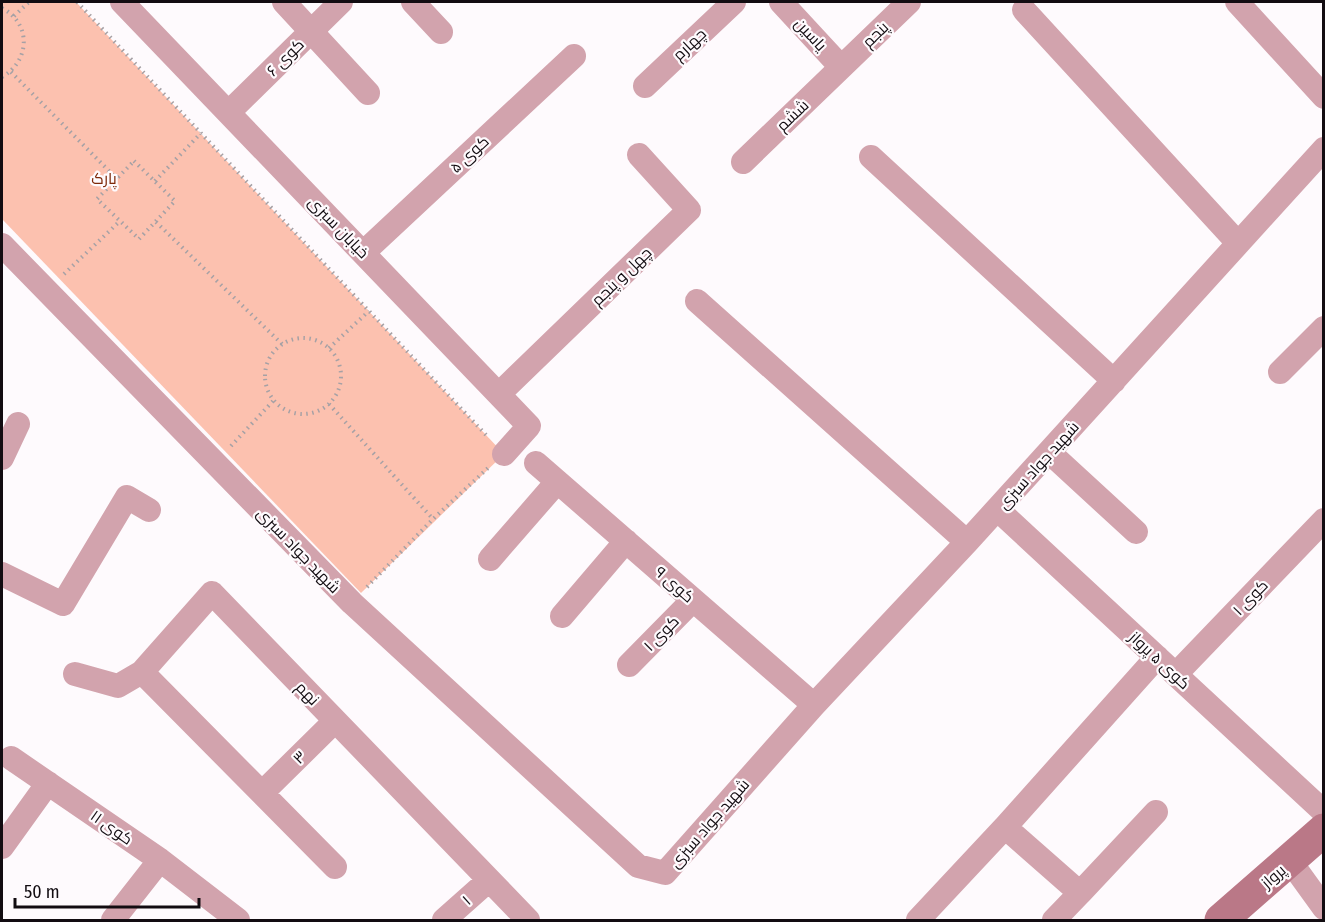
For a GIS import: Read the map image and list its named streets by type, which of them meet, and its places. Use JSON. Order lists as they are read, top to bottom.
{
  "streets": {
    "street": [
      "یاسین",
      "پنجم",
      "چهارم",
      "کوی ۶",
      "ششم",
      "کوی ۵",
      "خیابان سبزی",
      "چهل و پنجم",
      "شهید جواد سبزی",
      "کوی ۹",
      "کوی ۱",
      "کوی ۵ پرواز",
      "نهم",
      "۳",
      "کوی ۱۱",
      "پرواز",
      "۱"
    ]
  },
  "crossings": [
    ["یاسین", "پنجم"],
    ["یاسین", "ششم"],
    ["پنجم", "ششم"],
    ["کوی ۶", "خیابان سبزی"],
    ["کوی ۵", "خیابان سبزی"],
    ["خیابان سبزی", "چهل و پنجم"],
    ["شهید جواد سبزی", "کوی ۹"],
    ["شهید جواد سبزی", "کوی ۵ پرواز"],
    ["کوی ۹", "کوی ۱"],
    ["کوی ۱", "کوی ۵ پرواز"],
    ["نهم", "۳"],
    ["نهم", "۱"]
  ],
  "parks": ["پارک"],
  "scale_bar": "50 m"
}
